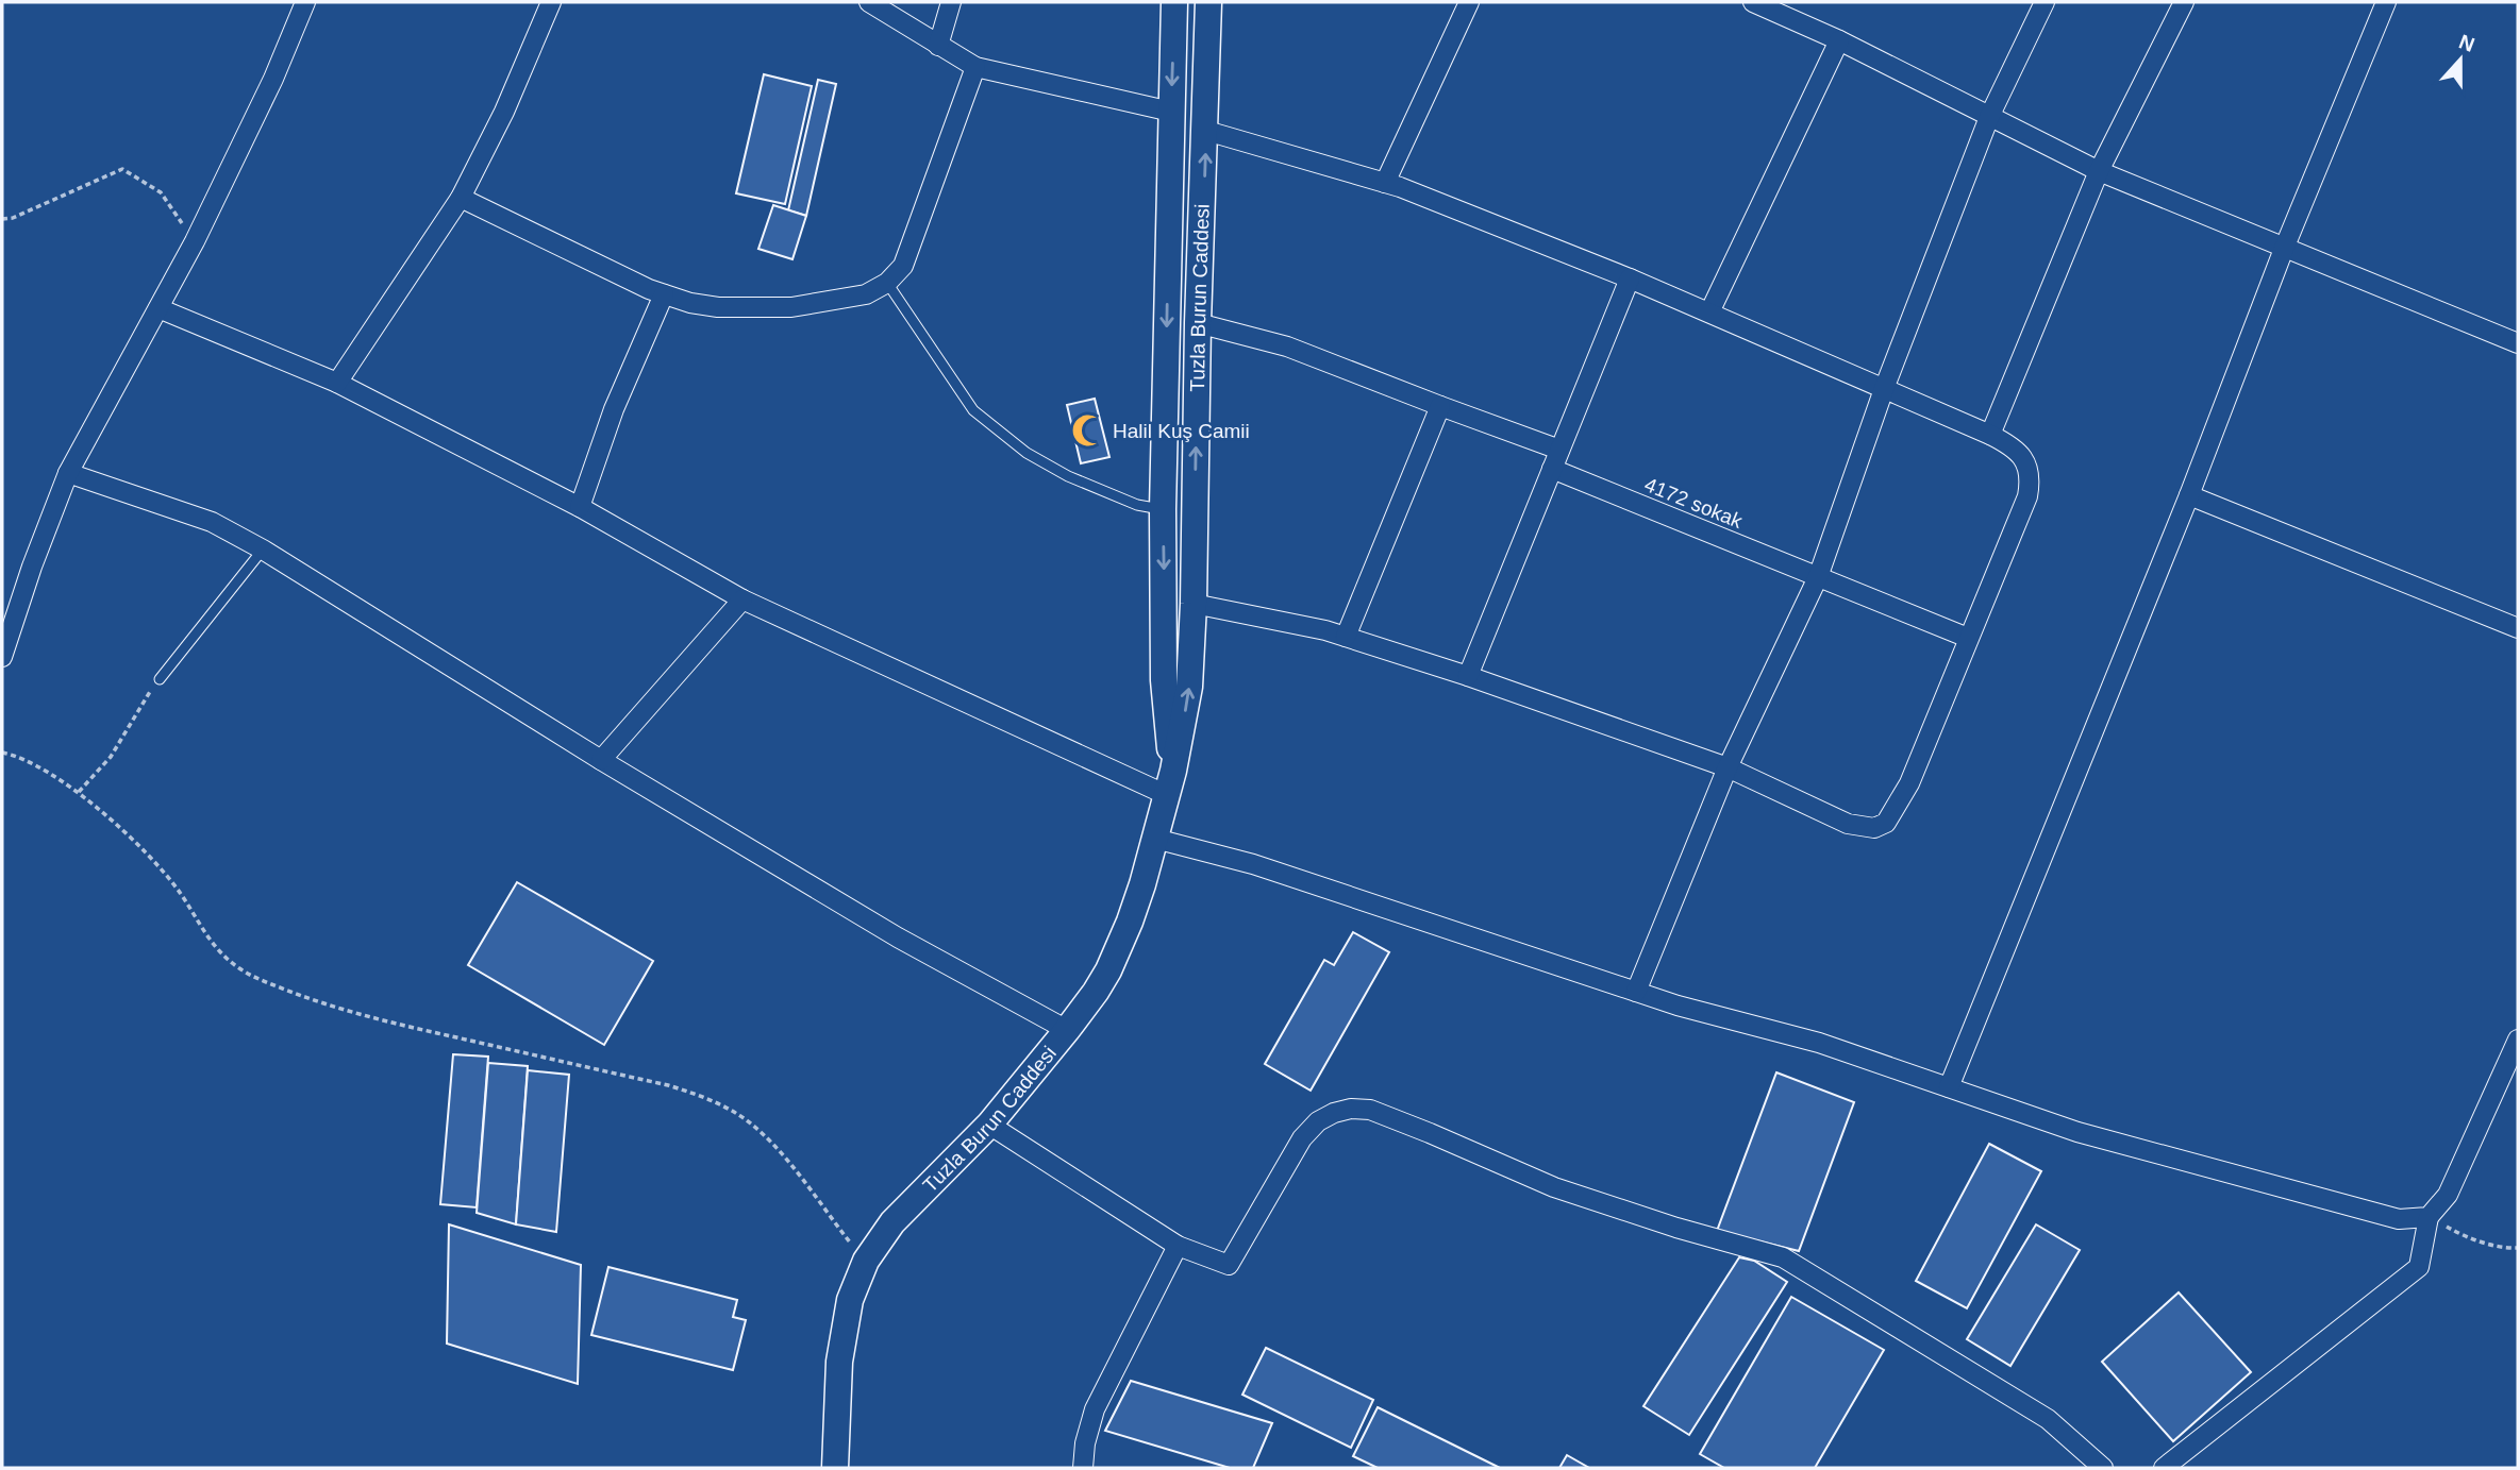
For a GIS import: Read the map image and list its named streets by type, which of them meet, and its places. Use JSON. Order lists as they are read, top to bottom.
{
  "streets": {
    "main road": ["Tuzla Burun Caddesi"],
    "street": ["4172 sokak"]
  },
  "places": {
    "mosque": ["Halil Kuş Camii"]
  },
  "north": "top"
}
